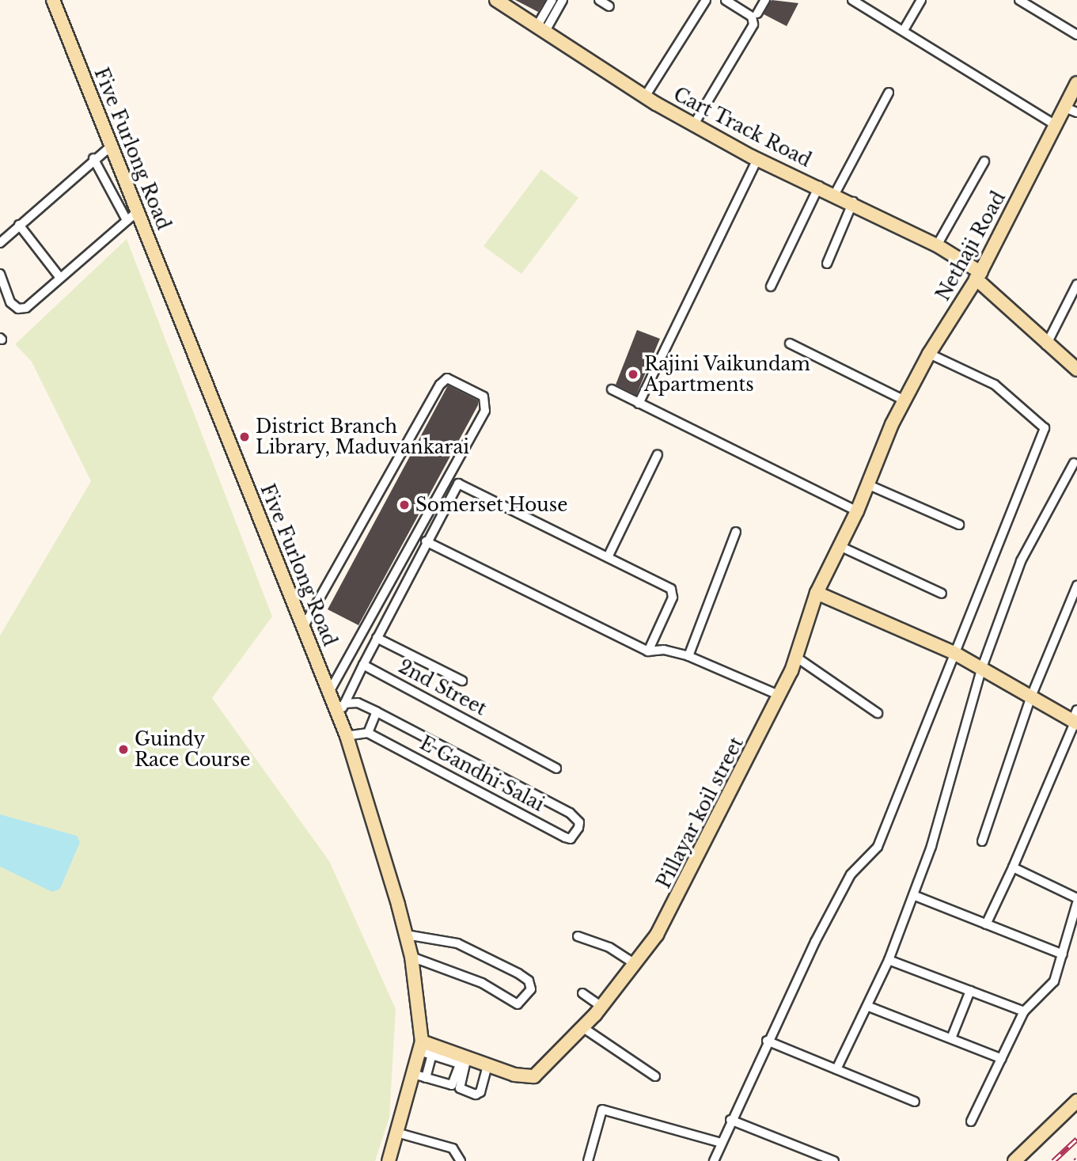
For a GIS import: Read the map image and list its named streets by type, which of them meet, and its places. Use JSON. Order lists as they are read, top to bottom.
{
  "streets": {
    "street": [
      "Cart Track Road",
      "Five Furlong Road",
      "Nethaji Road",
      "2nd Street",
      "E Gandhi Salai",
      "Pillayar koil street"
    ]
  },
  "crossings": [
    ["Cart Track Road", "Nethaji Road"],
    ["Five Furlong Road", "E Gandhi Salai"],
    ["Five Furlong Road", "Pillayar koil street"],
    ["Nethaji Road", "Pillayar koil street"]
  ],
  "places": [
    "Rajini Vaikundam Apartments",
    "District Branch Library, Maduvankarai",
    "Somerset House",
    "Guindy Race Course"
  ]
}
